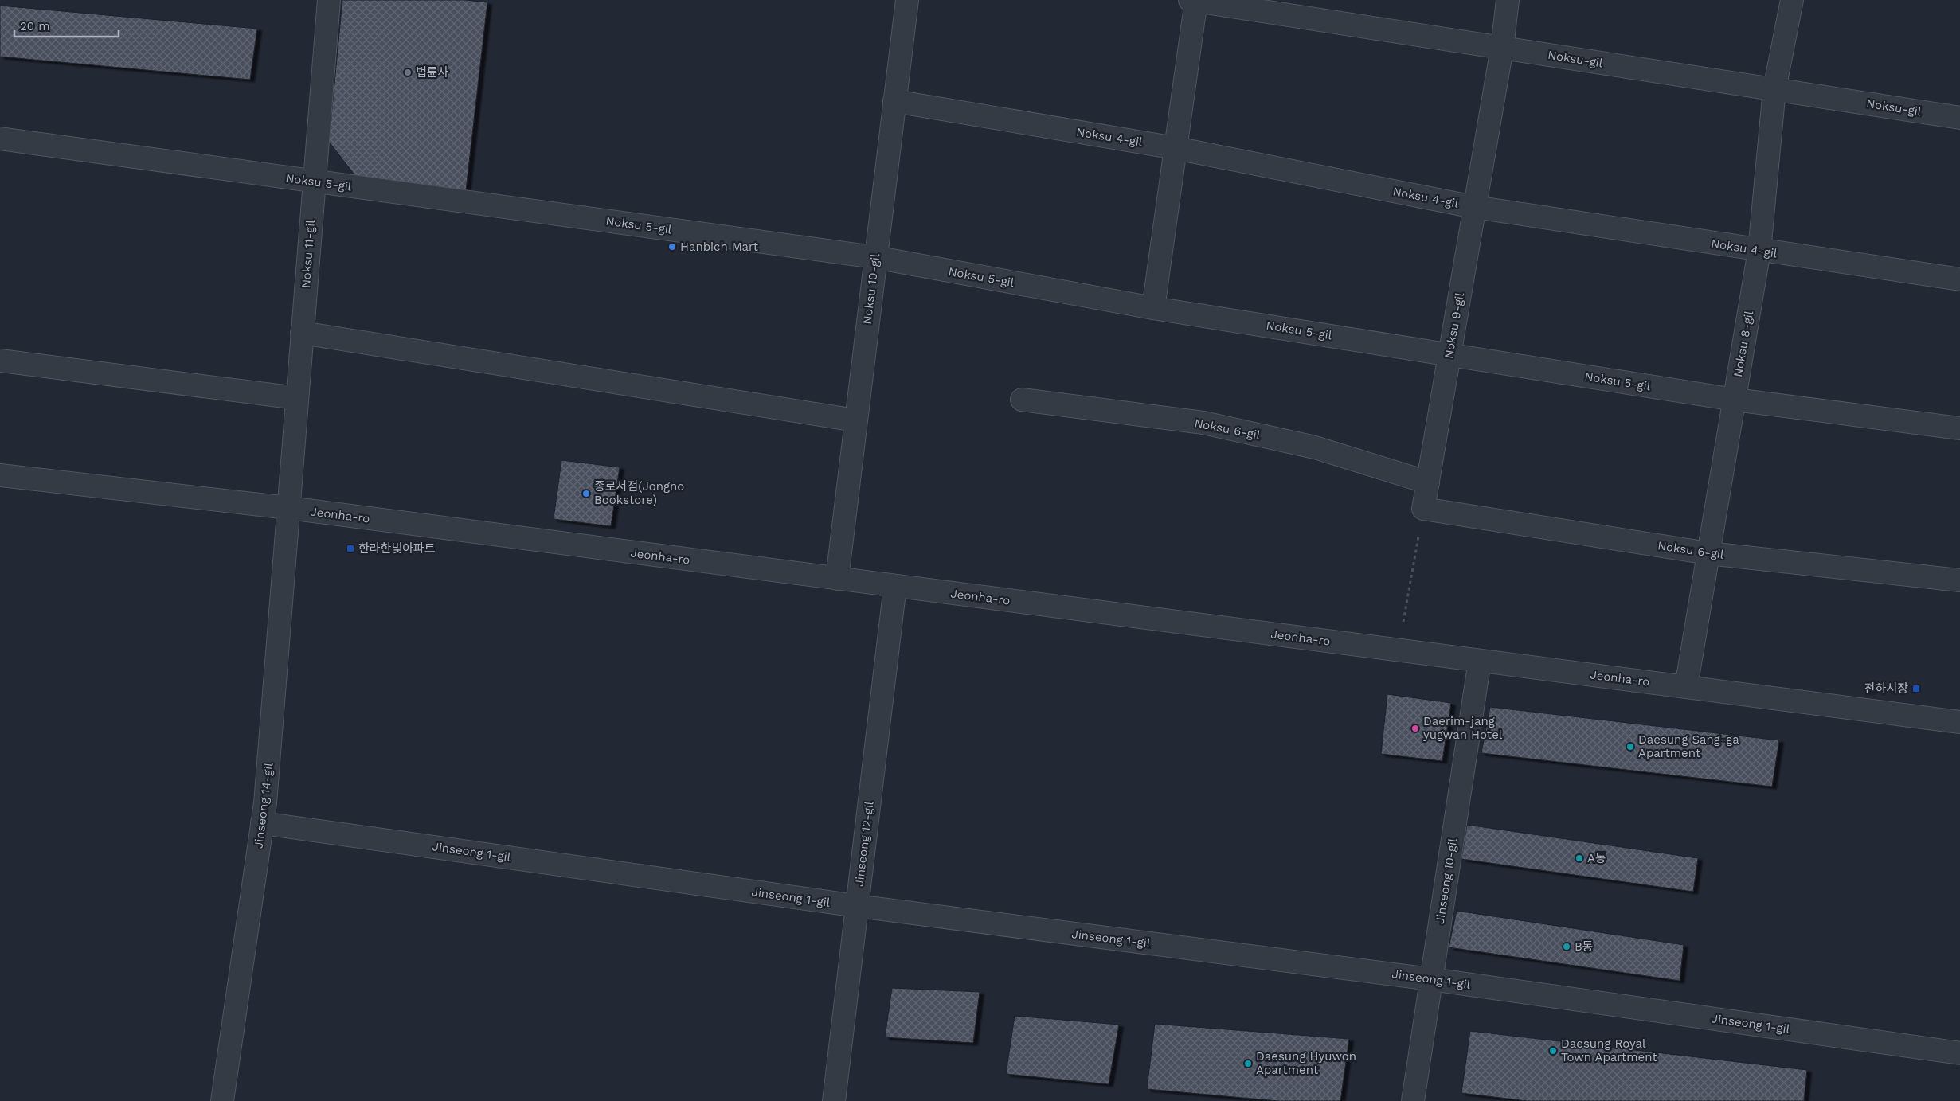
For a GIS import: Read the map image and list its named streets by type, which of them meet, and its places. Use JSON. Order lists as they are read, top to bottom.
{
  "streets": {
    "street": [
      "Noksu-gil",
      "Noksu 4-gil",
      "Noksu 5-gil",
      "Noksu 11-gil",
      "Noksu 10-gil",
      "Noksu 9-gil",
      "Noksu 8-gil",
      "Noksu 6-gil",
      "Jeonha-ro",
      "Jinseong 14-gil",
      "Jinseong 12-gil",
      "Jinseong 1-gil",
      "Jinseong 10-gil"
    ]
  },
  "crossings": [
    ["Noksu-gil", "Noksu 9-gil"],
    ["Noksu-gil", "Noksu 8-gil"],
    ["Noksu 4-gil", "Noksu 10-gil"],
    ["Noksu 4-gil", "Noksu 9-gil"],
    ["Noksu 4-gil", "Noksu 8-gil"],
    ["Noksu 5-gil", "Noksu 11-gil"],
    ["Noksu 5-gil", "Noksu 10-gil"],
    ["Noksu 5-gil", "Noksu 9-gil"],
    ["Noksu 5-gil", "Noksu 8-gil"],
    ["Noksu 11-gil", "Jeonha-ro"],
    ["Noksu 11-gil", "Jinseong 14-gil"],
    ["Noksu 10-gil", "Jeonha-ro"],
    ["Noksu 9-gil", "Noksu 6-gil"],
    ["Noksu 8-gil", "Noksu 6-gil"],
    ["Noksu 8-gil", "Jeonha-ro"],
    ["Jeonha-ro", "Jinseong 14-gil"],
    ["Jeonha-ro", "Jinseong 12-gil"],
    ["Jeonha-ro", "Jinseong 10-gil"],
    ["Jinseong 14-gil", "Jinseong 1-gil"],
    ["Jinseong 12-gil", "Jinseong 1-gil"],
    ["Jinseong 1-gil", "Jinseong 10-gil"]
  ],
  "places": {
    "other": [
      "법륜사",
      "Hanbich Mart",
      "종로서점(Jongno Bookstore)",
      "Daerim-jang yugwan Hotel",
      "Daesung Sang-ga Apartment",
      "A동",
      "B동",
      "Daesung Royal Town Apartment",
      "Daesung Hyuwon Apartment"
    ],
    "transit": ["한라한빛아파트", "전하시장"]
  },
  "scale_bar": "20 m"
}
